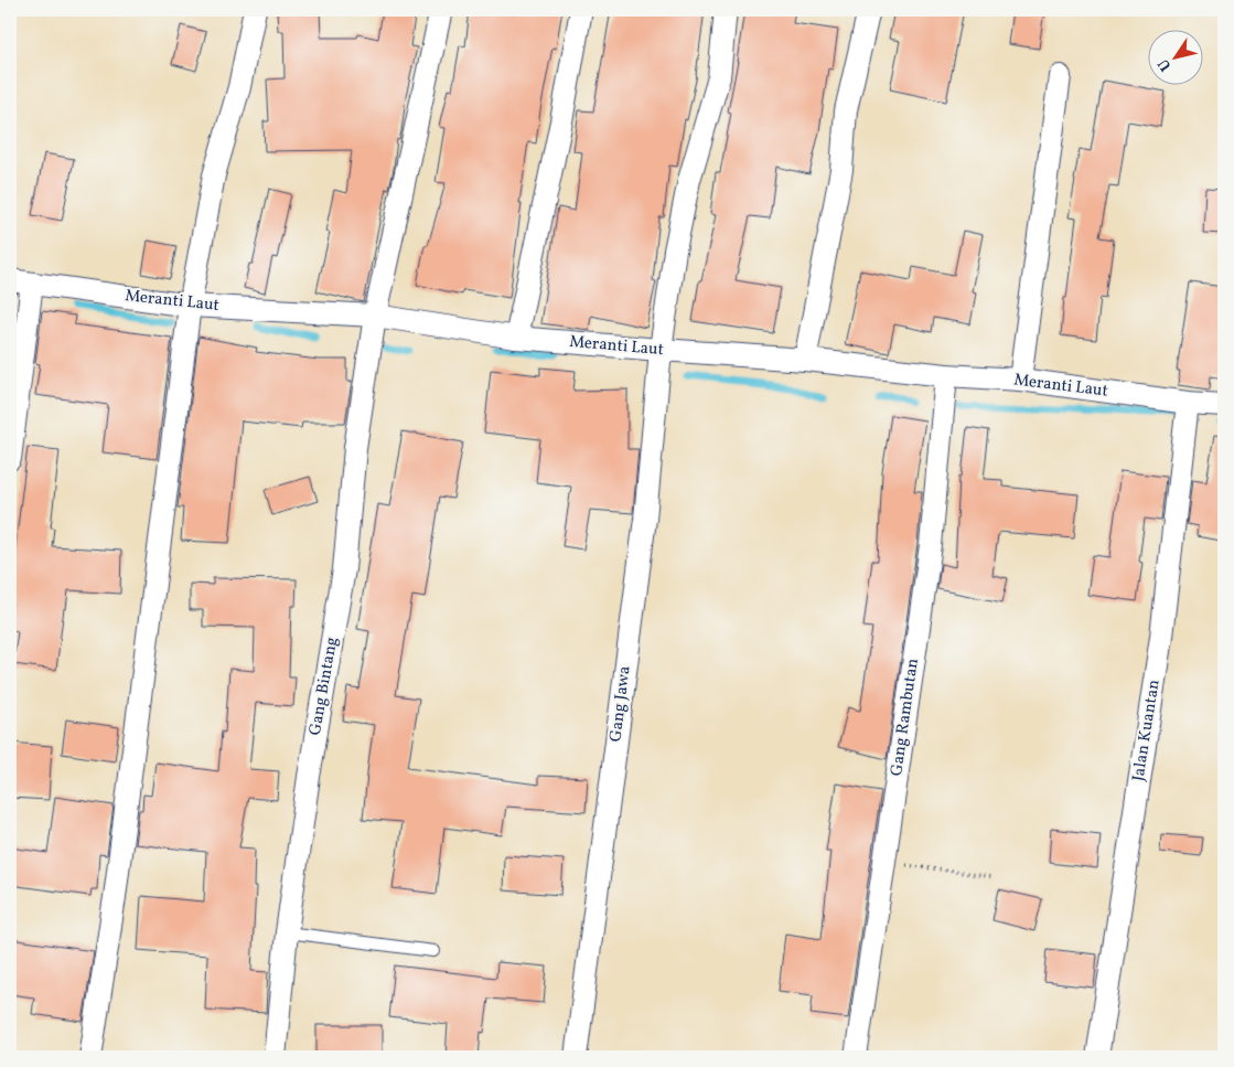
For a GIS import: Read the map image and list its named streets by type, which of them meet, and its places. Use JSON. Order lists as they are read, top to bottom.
{
  "streets": {
    "street": [
      "Meranti Laut",
      "Gang Bintang",
      "Gang Jawa",
      "Gang Rambutan",
      "Jalan Kuantan"
    ]
  },
  "crossings": [
    ["Meranti Laut", "Gang Bintang"],
    ["Meranti Laut", "Gang Jawa"],
    ["Meranti Laut", "Gang Rambutan"],
    ["Meranti Laut", "Jalan Kuantan"]
  ],
  "north": "bottom left"
}
